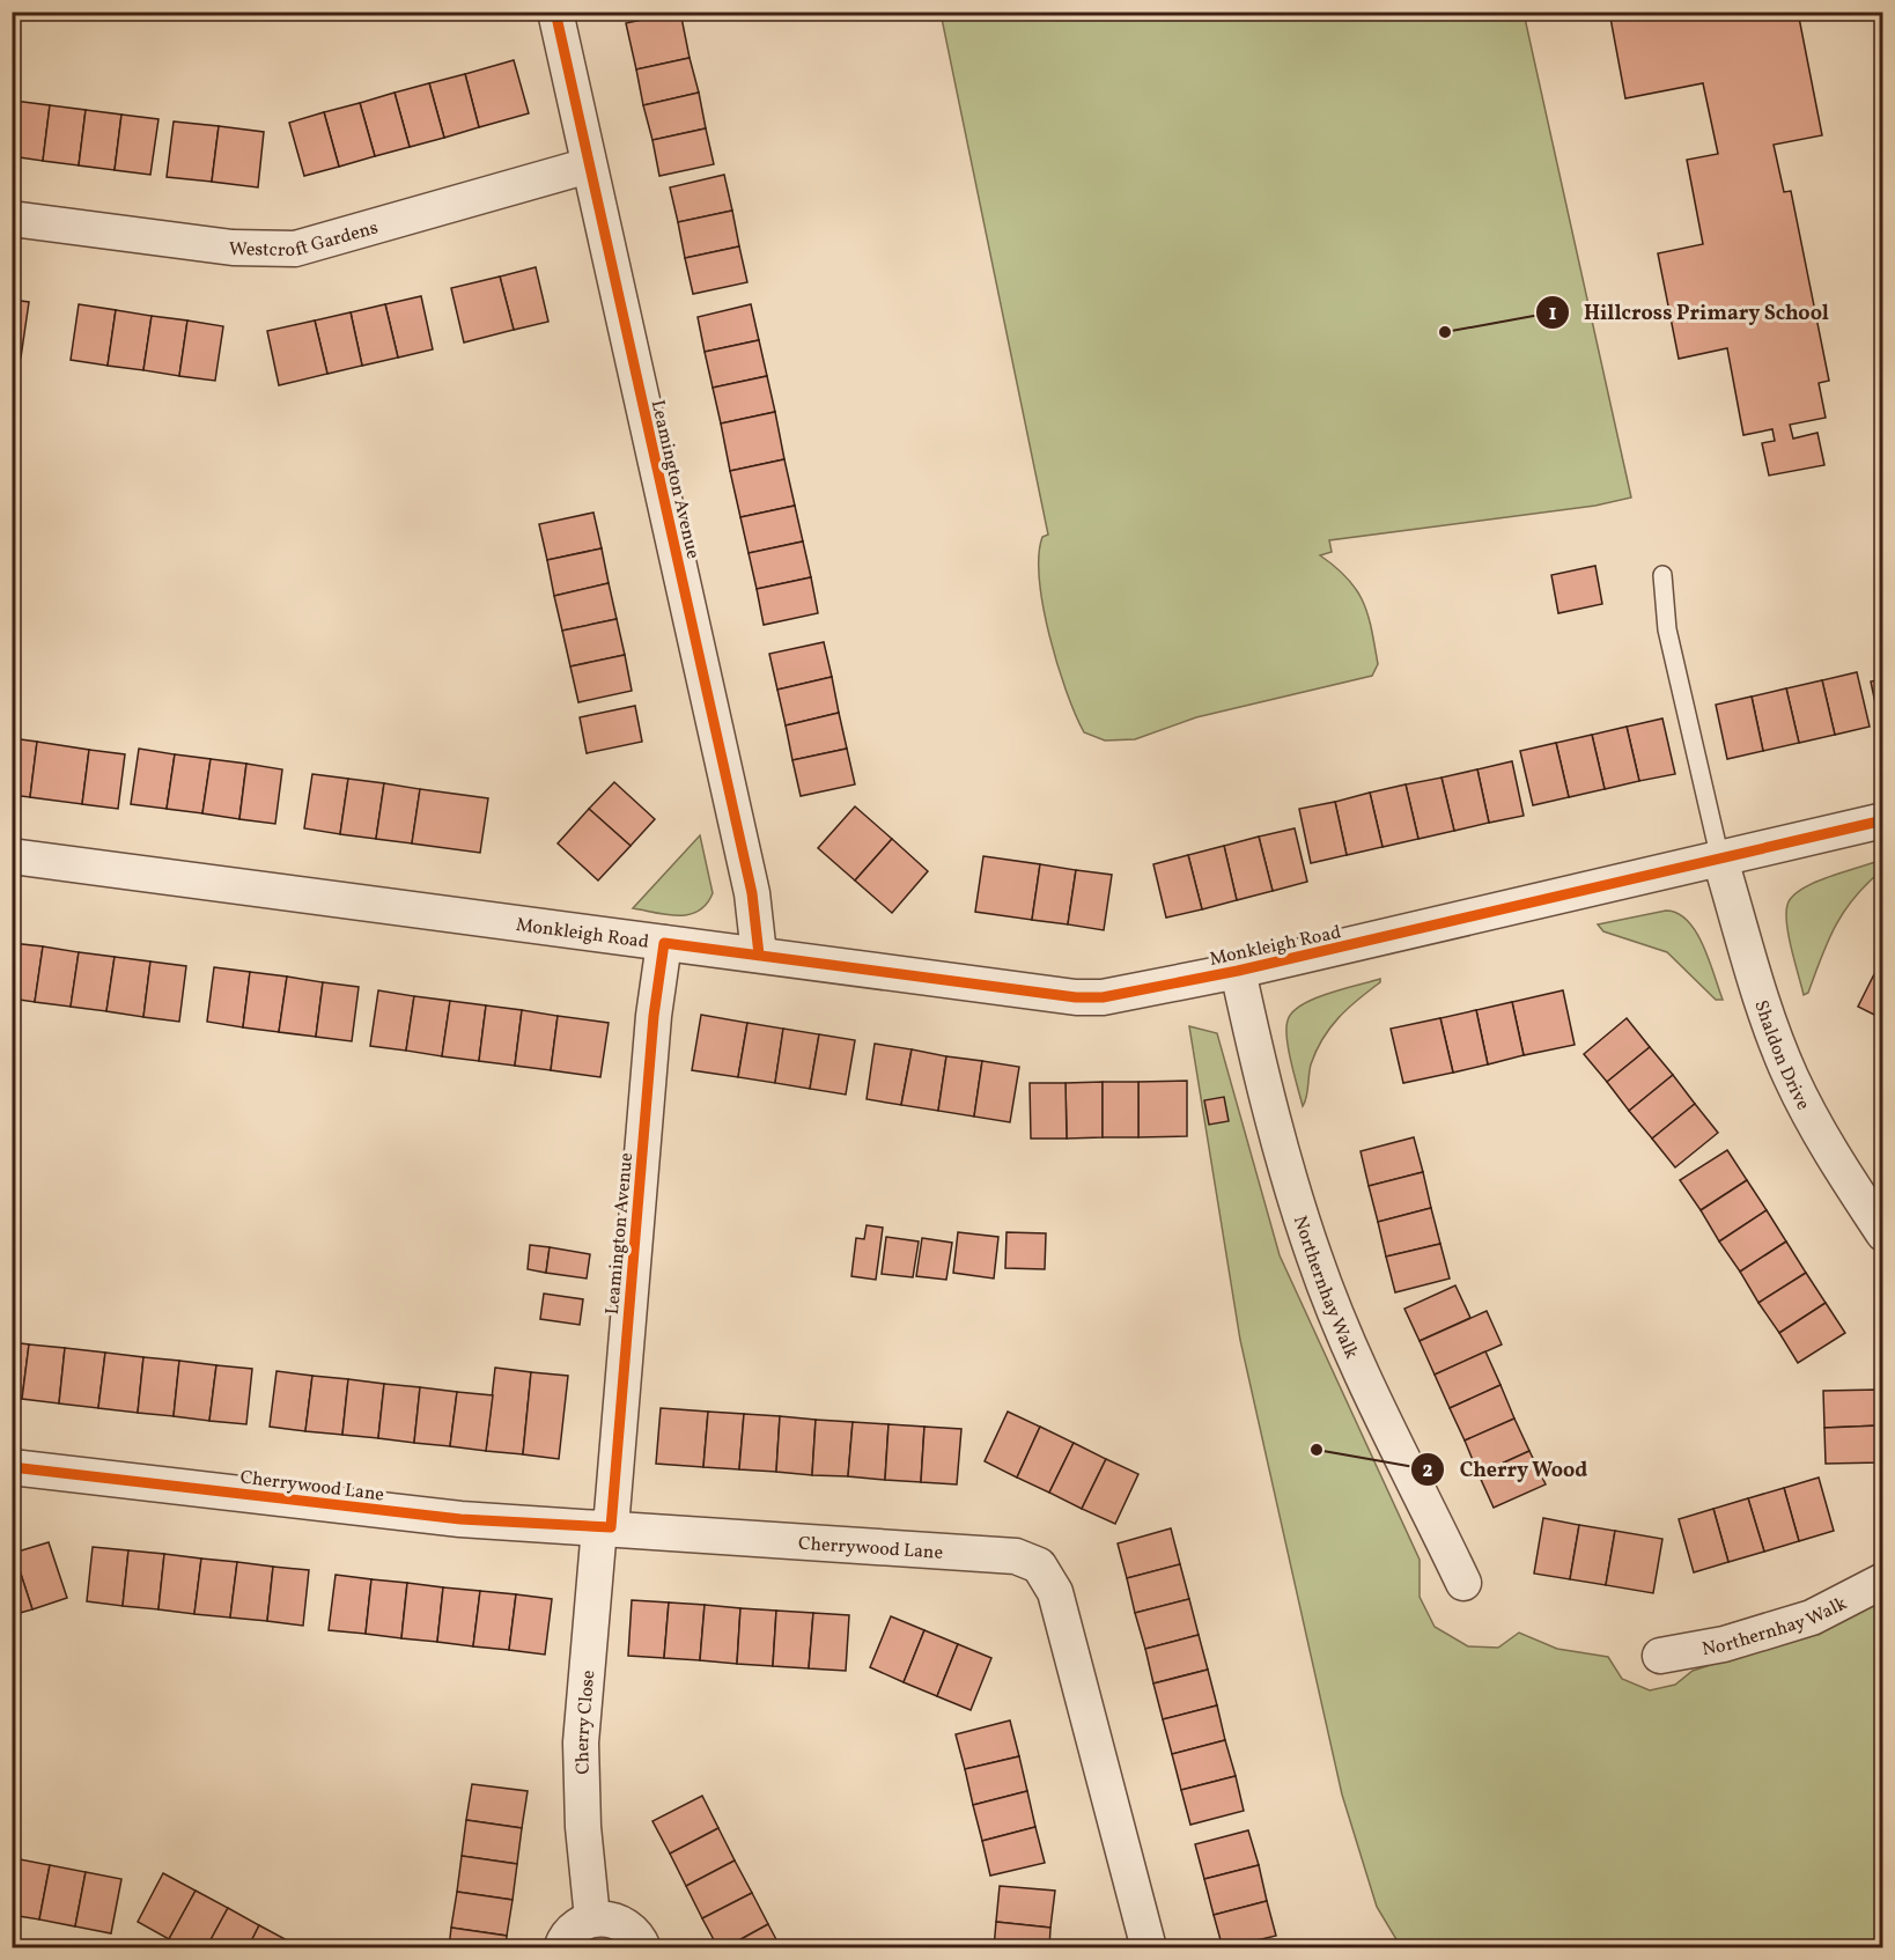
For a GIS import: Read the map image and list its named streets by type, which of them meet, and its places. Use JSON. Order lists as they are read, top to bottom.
{
  "streets": {
    "street": [
      "Westcroft Gardens",
      "Leamington Avenue",
      "Monkleigh Road",
      "Shaldon Drive",
      "Northernhay Walk",
      "Cherrywood Lane",
      "Cherry Close"
    ]
  },
  "crossings": [
    ["Westcroft Gardens", "Leamington Avenue"],
    ["Leamington Avenue", "Monkleigh Road"],
    ["Leamington Avenue", "Cherrywood Lane"],
    ["Leamington Avenue", "Cherry Close"],
    ["Monkleigh Road", "Shaldon Drive"],
    ["Monkleigh Road", "Northernhay Walk"],
    ["Cherrywood Lane", "Cherry Close"]
  ],
  "places": ["Hillcross Primary School", "Cherry Wood"]
}
